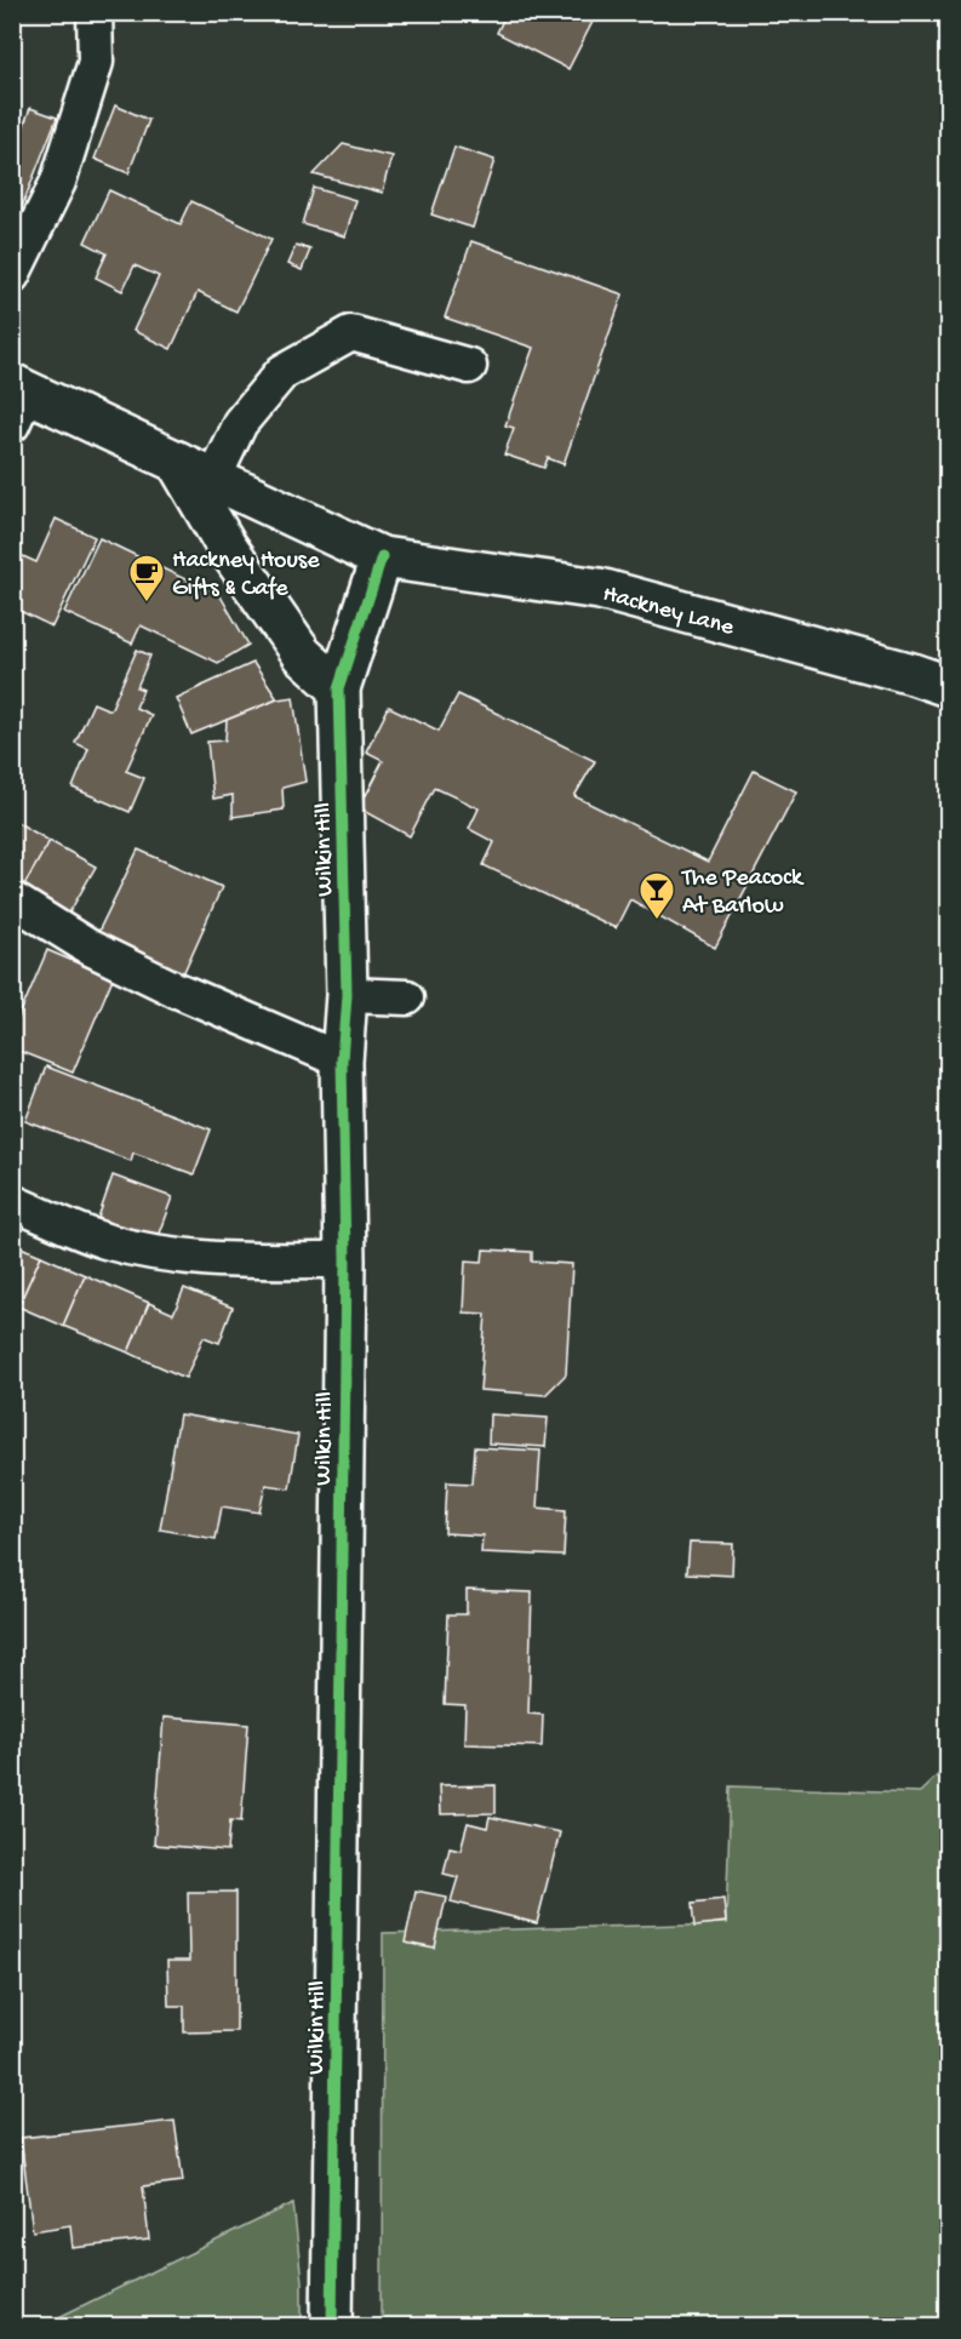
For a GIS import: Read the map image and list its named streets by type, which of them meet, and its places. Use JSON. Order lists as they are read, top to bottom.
{
  "streets": {
    "street": ["Hackney Lane", "Wilkin Hill"]
  },
  "crossings": [
    ["Hackney Lane", "Wilkin Hill"]
  ],
  "places": {
    "cafe": ["Hackney House Gifts & Cafe"],
    "bar": ["The Peacock At Barlow"]
  }
}
